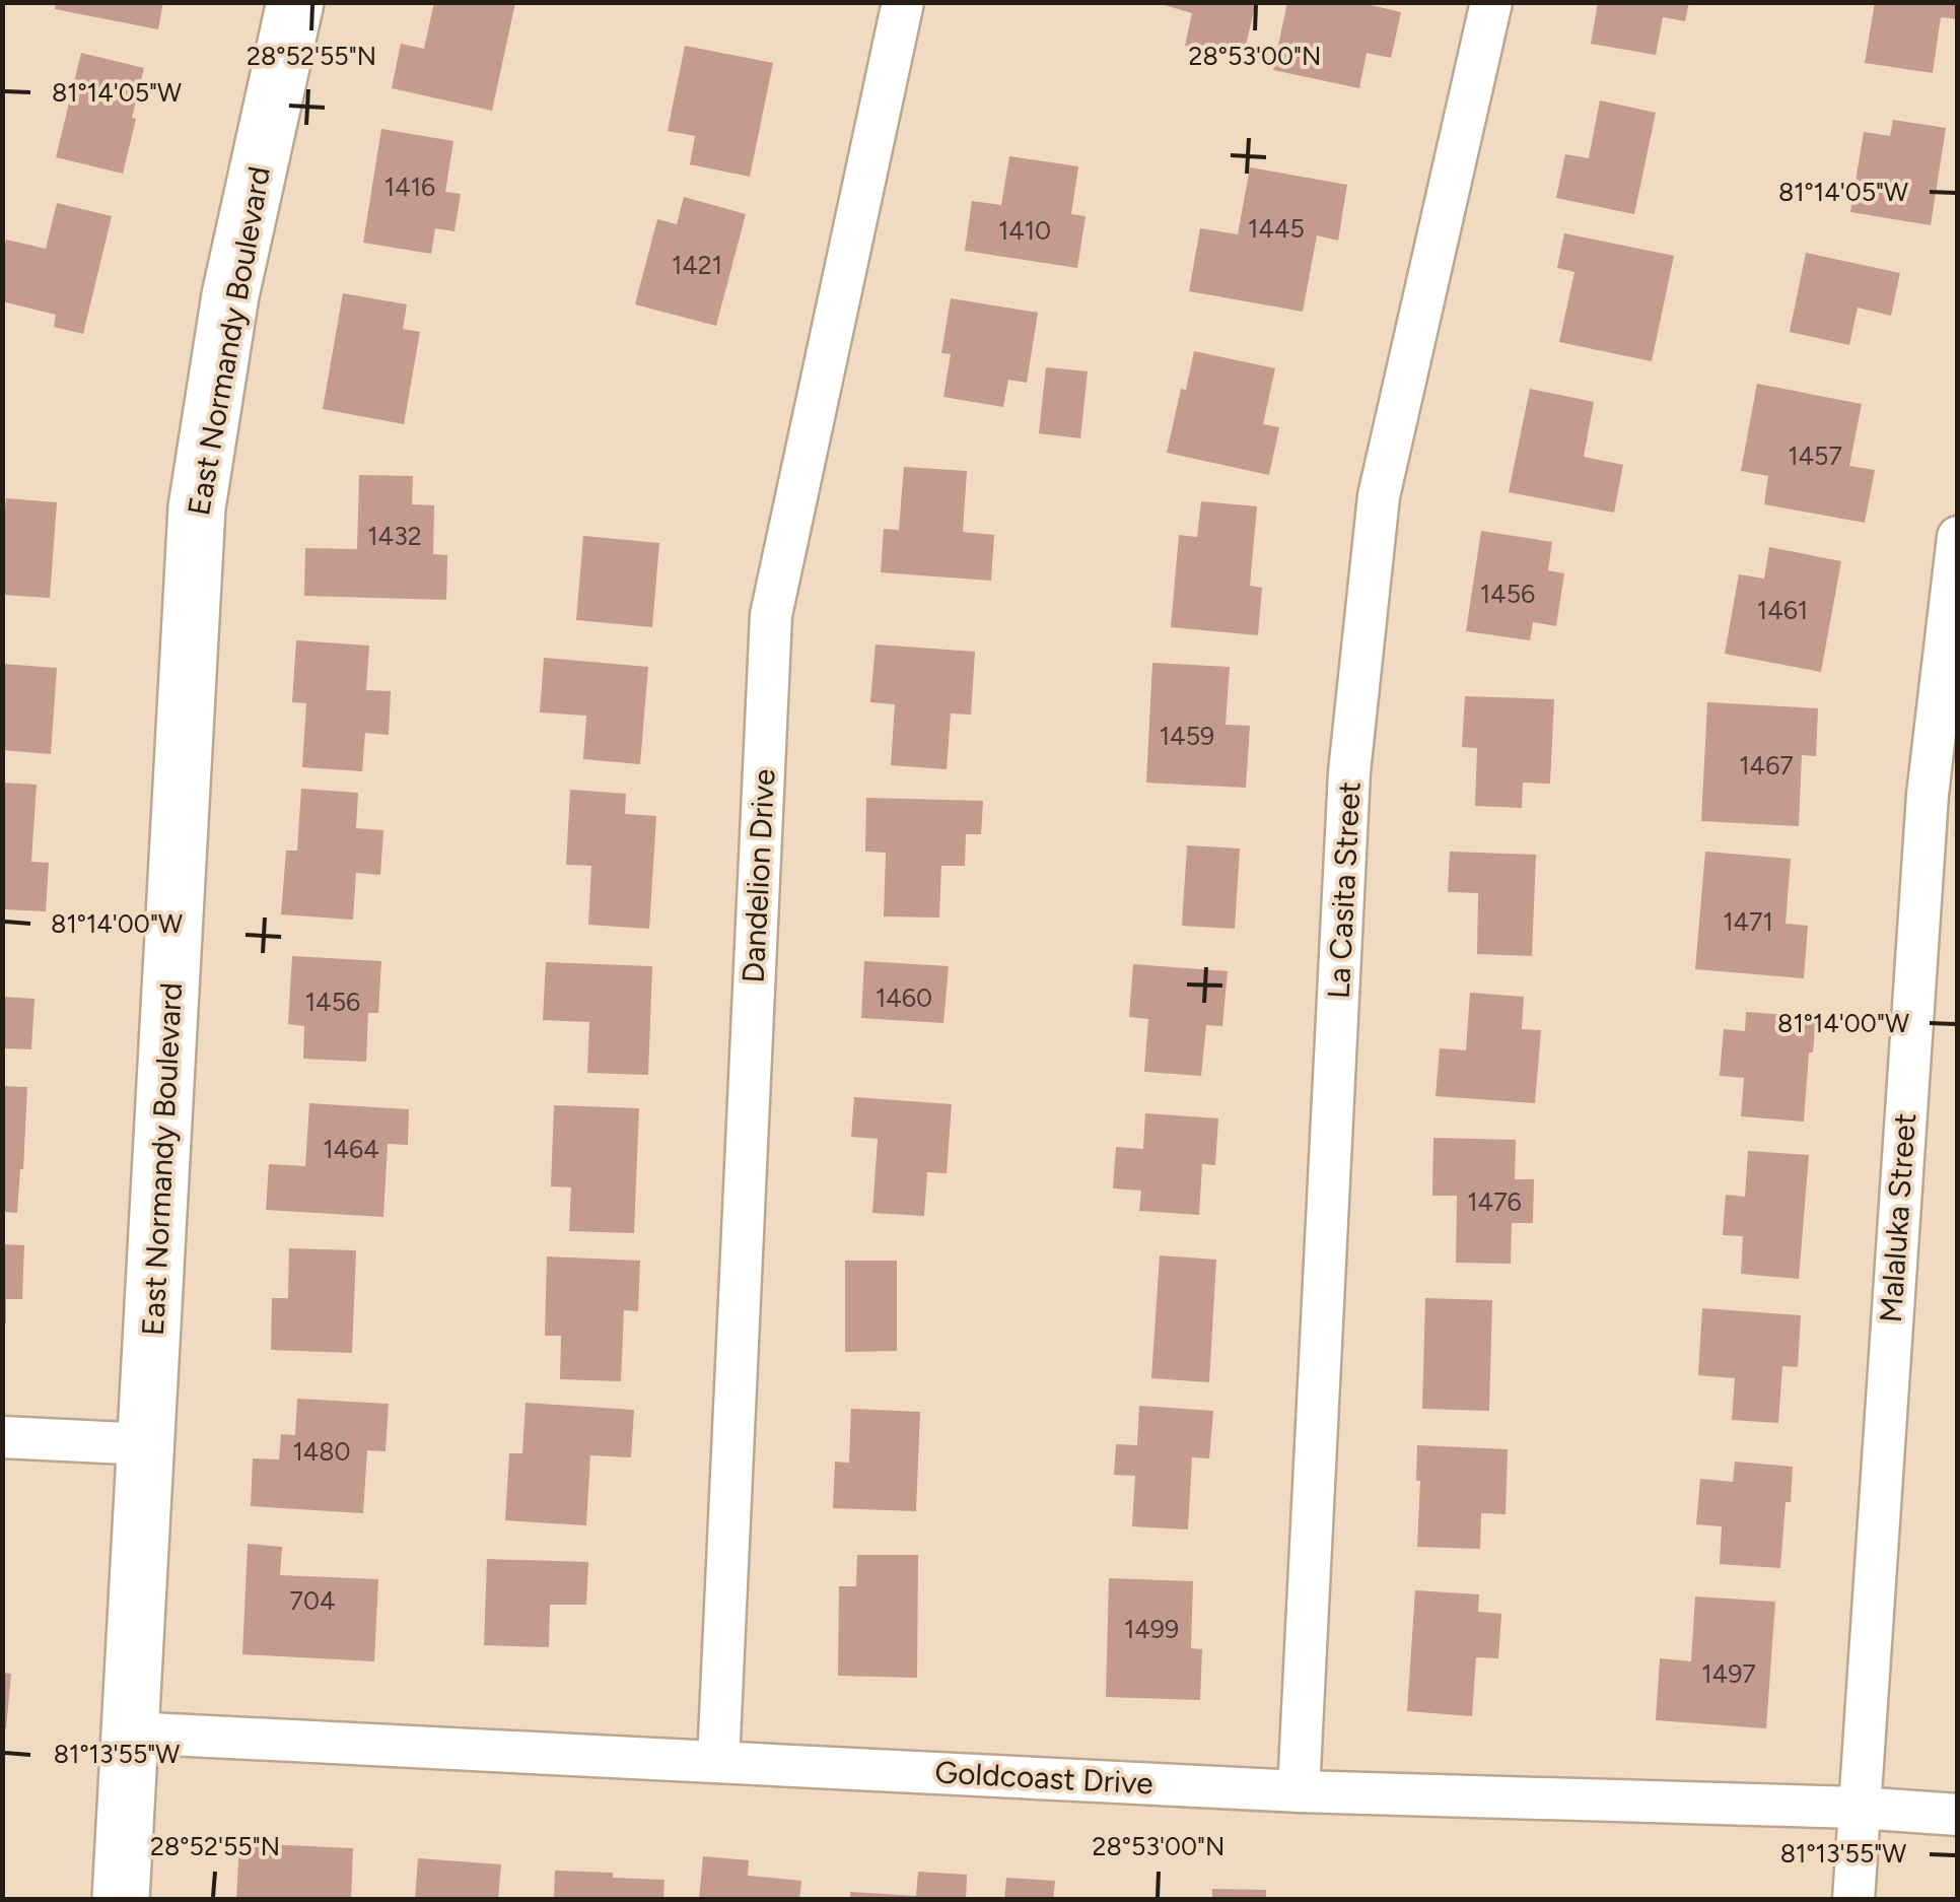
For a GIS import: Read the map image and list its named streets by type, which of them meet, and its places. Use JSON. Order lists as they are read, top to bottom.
{
  "streets": {
    "street": [
      "East Normandy Boulevard",
      "Dandelion Drive",
      "La Casita Street",
      "Malaluka Street",
      "Goldcoast Drive"
    ]
  },
  "crossings": [
    ["East Normandy Boulevard", "Goldcoast Drive"],
    ["Dandelion Drive", "Goldcoast Drive"],
    ["La Casita Street", "Goldcoast Drive"],
    ["Malaluka Street", "Goldcoast Drive"]
  ],
  "house_numbers": [
    "1416",
    "1445",
    "1410",
    "1421",
    "1457",
    "1432",
    "1456",
    "1461",
    "1459",
    "1467",
    "1471",
    "1460",
    "1456",
    "1464",
    "1476",
    "1480",
    "704",
    "1499",
    "1497"
  ],
  "coordinates": [
    "28°52'55\"N",
    "28°53'00\"N",
    "81°14'05\"W",
    "81°14'00\"W",
    "81°13'55\"W"
  ]
}
